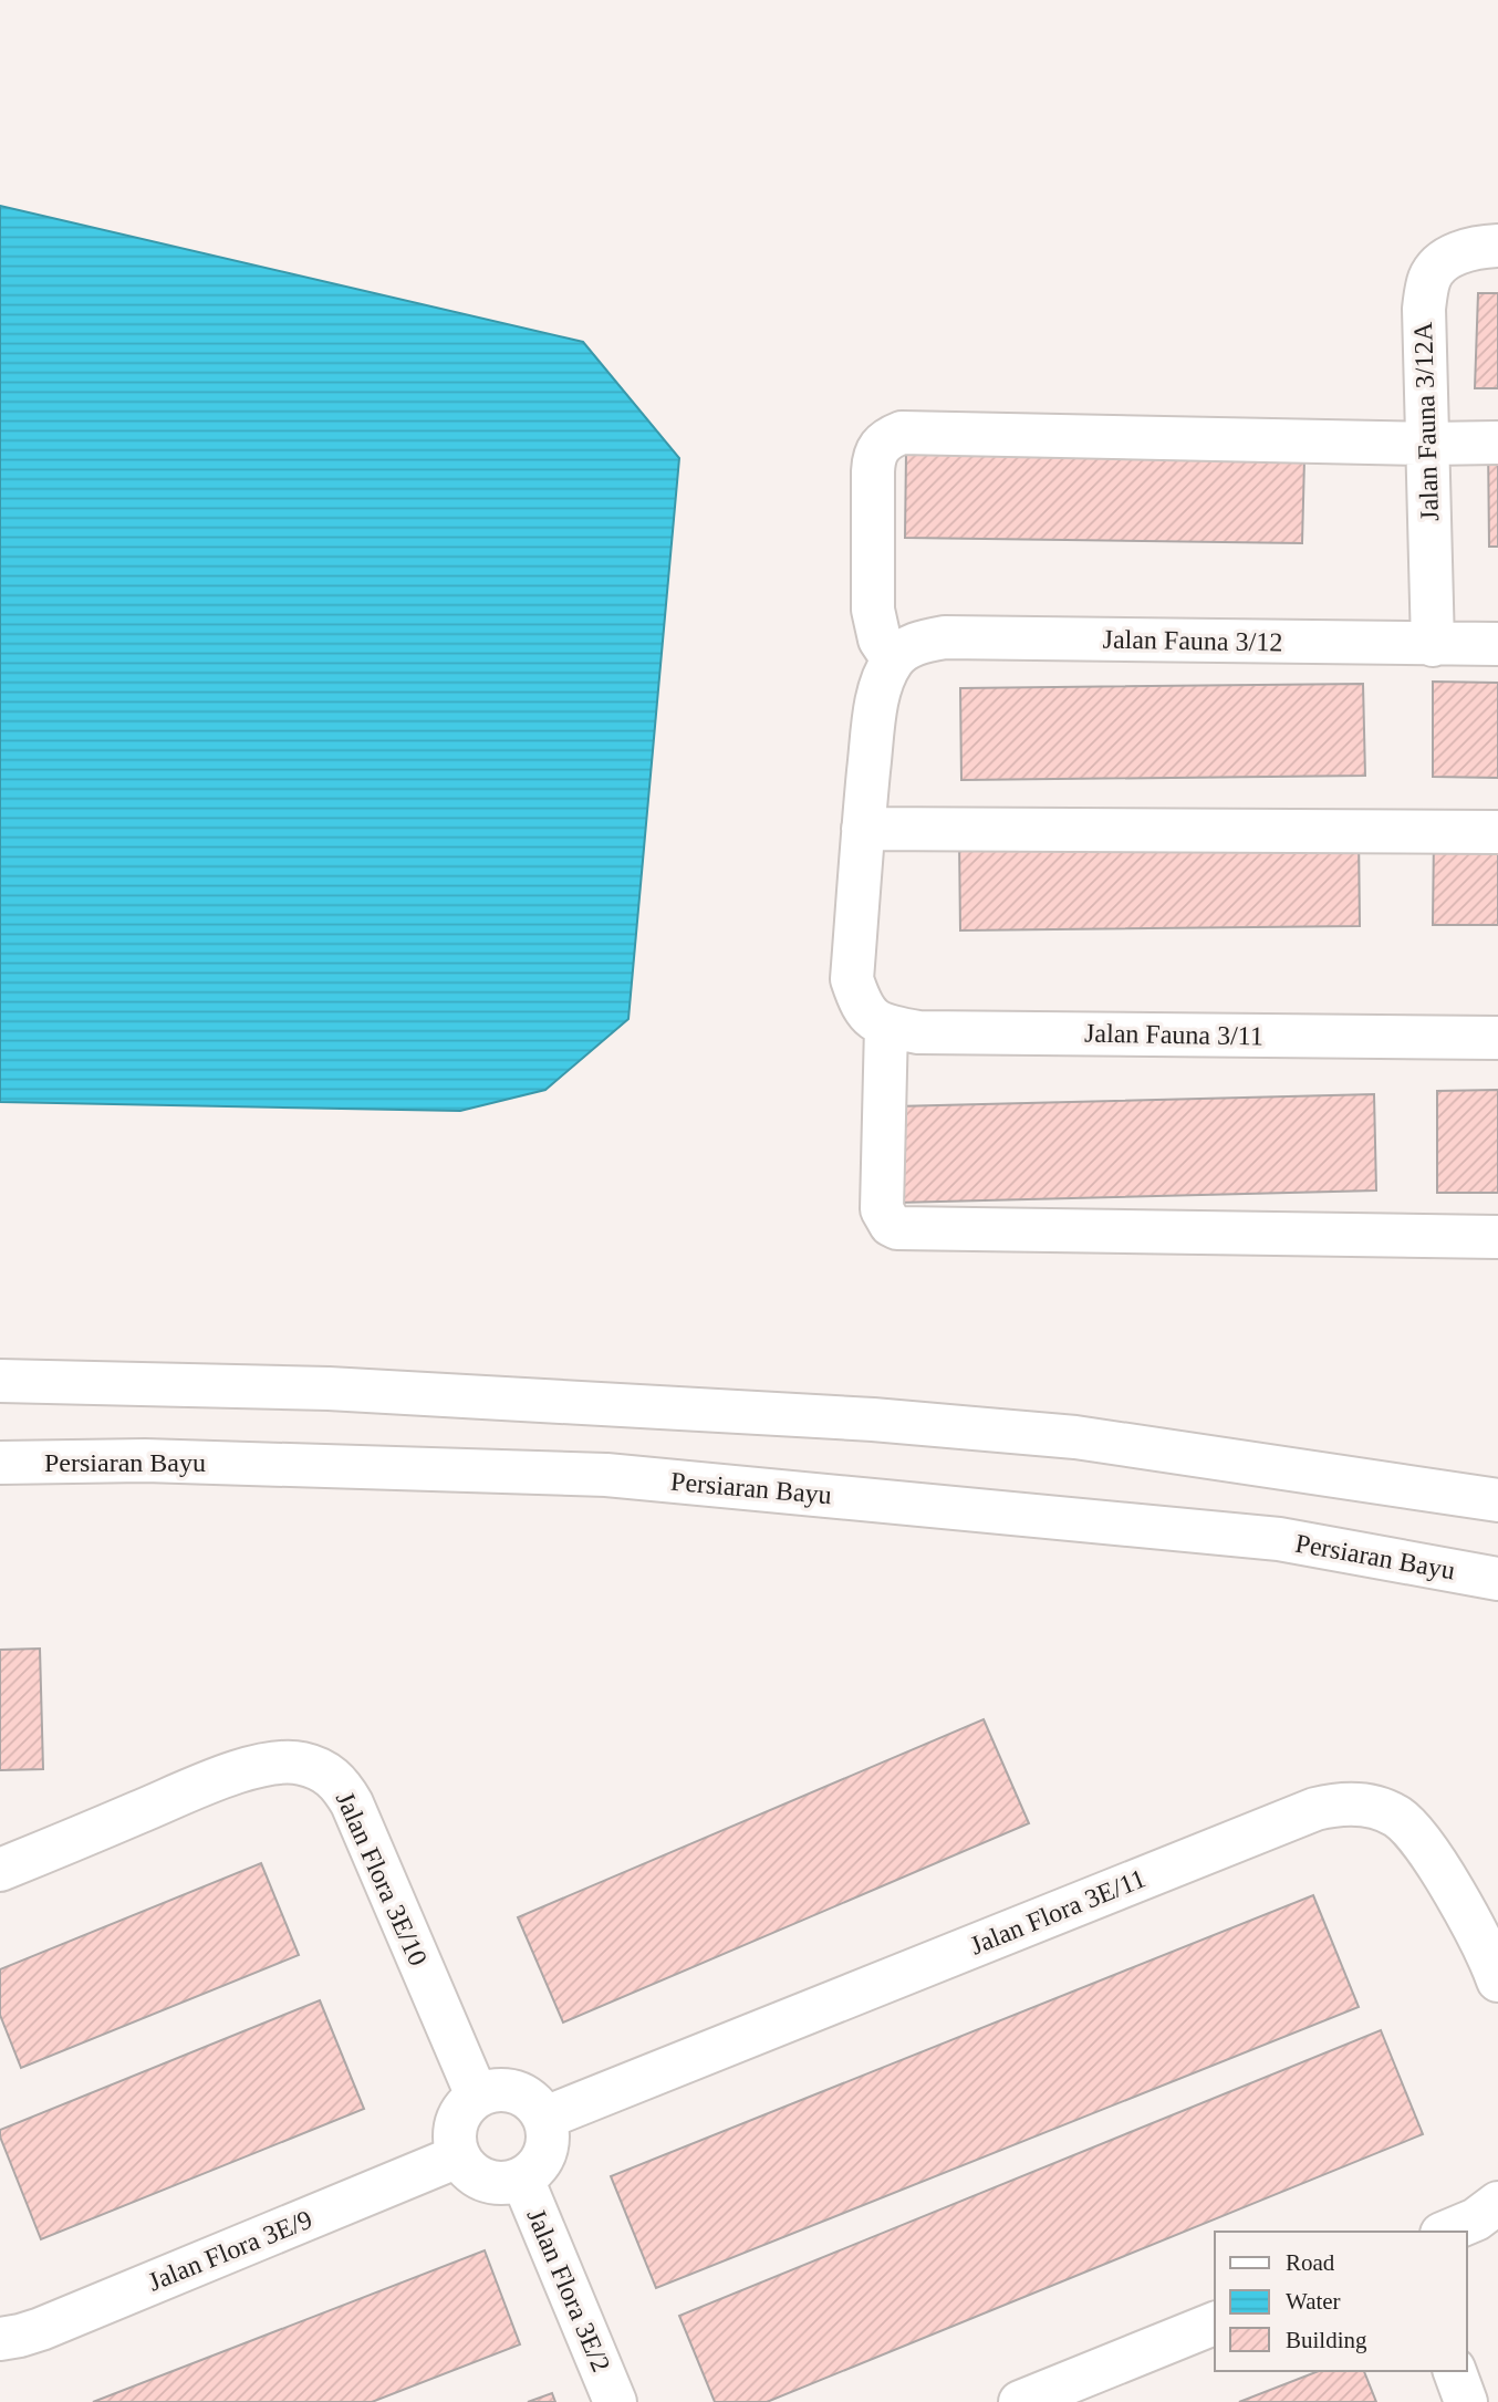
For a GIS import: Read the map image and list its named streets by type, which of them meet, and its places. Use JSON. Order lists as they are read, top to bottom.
{
  "streets": {
    "street": [
      "Jalan Fauna 3/12A",
      "Jalan Fauna 3/12",
      "Jalan Fauna 3/11",
      "Persiaran Bayu",
      "Jalan Flora 3E/10",
      "Jalan Flora 3E/11",
      "Jalan Flora 3E/9",
      "Jalan Flora 3E/2"
    ]
  },
  "crossings": [
    ["Jalan Fauna 3/12A", "Jalan Fauna 3/12"],
    ["Jalan Flora 3E/10", "Jalan Flora 3E/11"],
    ["Jalan Flora 3E/10", "Jalan Flora 3E/9"],
    ["Jalan Flora 3E/10", "Jalan Flora 3E/2"],
    ["Jalan Flora 3E/11", "Jalan Flora 3E/9"],
    ["Jalan Flora 3E/11", "Jalan Flora 3E/2"],
    ["Jalan Flora 3E/9", "Jalan Flora 3E/2"]
  ],
  "legend": ["Road", "Water", "Building"]
}
